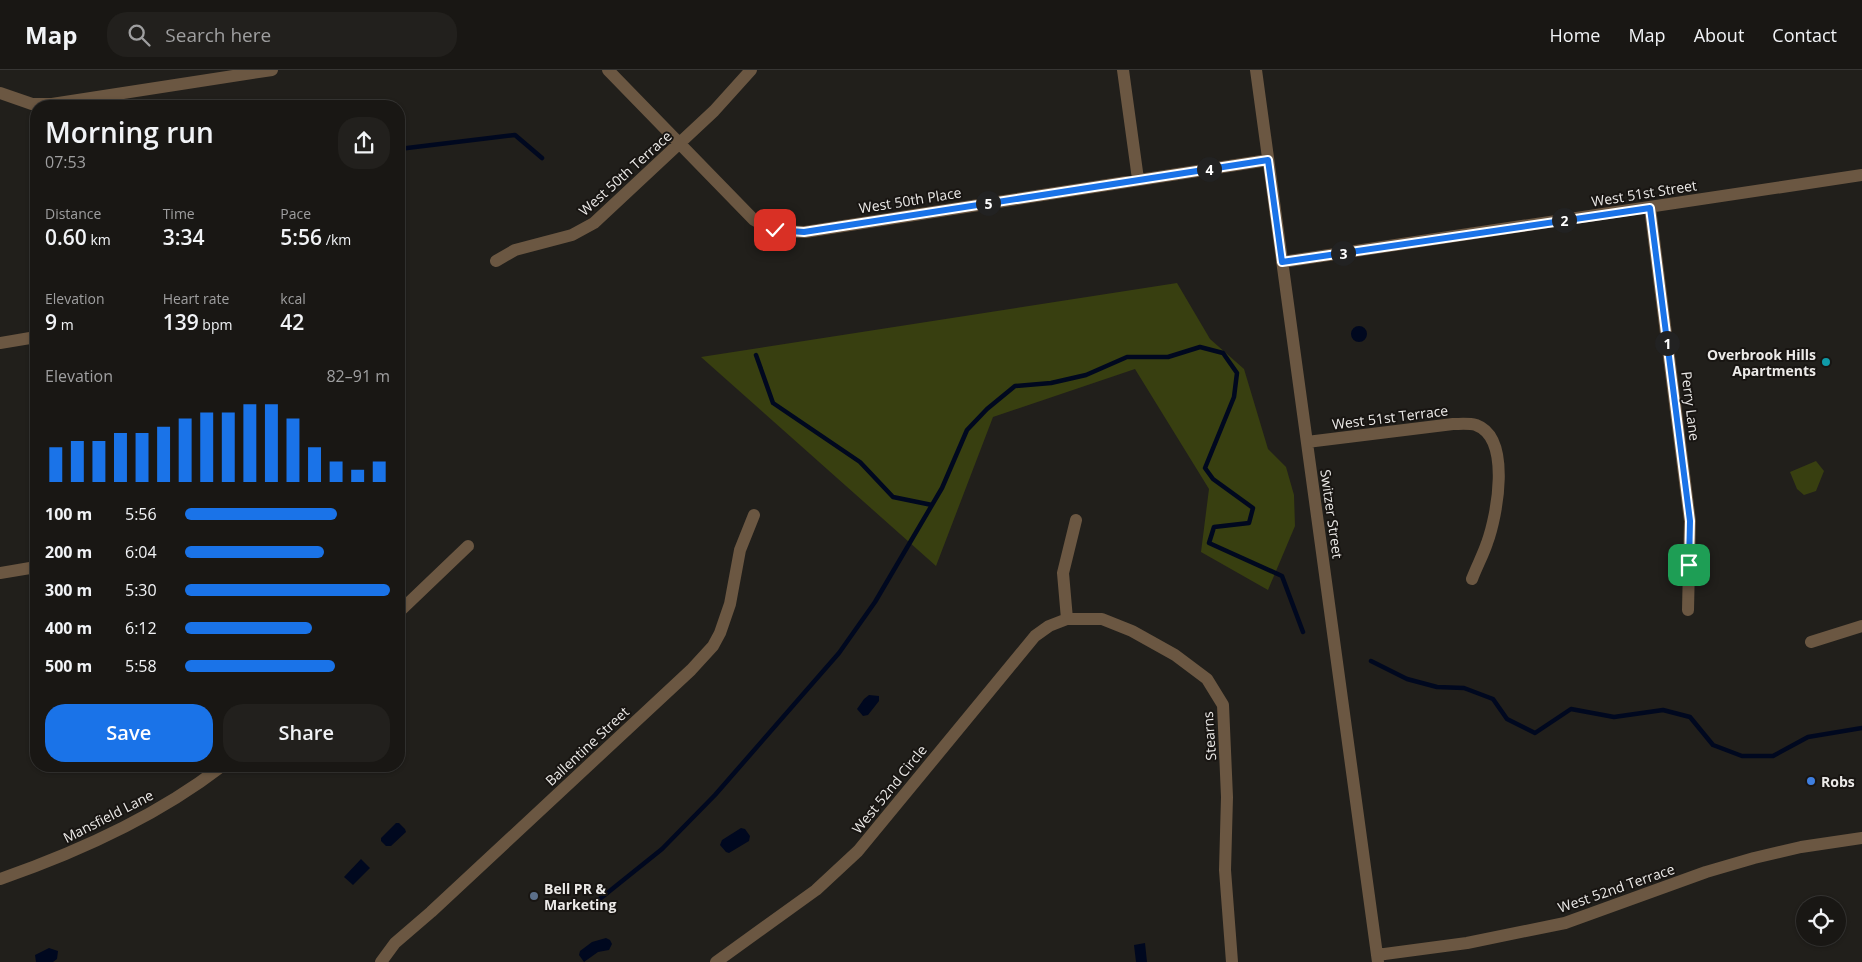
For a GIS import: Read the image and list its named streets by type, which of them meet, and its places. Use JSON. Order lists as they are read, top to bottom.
{
  "streets": {
    "street": [
      "West 50th Terrace",
      "West 51st Street",
      "West 50th Place",
      "Perry Lane",
      "West 51st Terrace",
      "Switzer Street",
      "Stearns",
      "Ballentine Street",
      "West 52nd Circle",
      "Mansfield Lane",
      "West 52nd Terrace"
    ]
  },
  "crossings": [
    ["West 50th Terrace", "West 50th Place"],
    ["West 51st Street", "Perry Lane"],
    ["West 51st Street", "Switzer Street"],
    ["West 50th Place", "Switzer Street"],
    ["West 51st Terrace", "Switzer Street"],
    ["Switzer Street", "West 52nd Terrace"],
    ["Stearns", "West 52nd Circle"]
  ],
  "places": ["Overbrook Hills Apartments", "Robs", "Bell PR & Marketing"],
  "page": {
    "header": "Map",
    "search": "Search here",
    "nav": [
      "Home",
      "Map",
      "About",
      "Contact"
    ],
    "heading": ["Morning run", "07:53"],
    "pins": [
      "4",
      "5",
      "2",
      "3",
      "1"
    ],
    "stats": [
      ["Distance", "0.60 km"],
      ["Time", "3:34"],
      ["Pace", "5:56 /km"],
      ["Elevation", "9 m"],
      ["Heart rate", "139 bpm"],
      ["kcal", "42"]
    ],
    "chart": ["Elevation", "82–91 m"],
    "list": [
      {
        "name": "100 m",
        "note": "5:56"
      },
      {
        "name": "200 m",
        "note": "6:04"
      },
      {
        "name": "300 m",
        "note": "5:30"
      },
      {
        "name": "400 m",
        "note": "6:12"
      },
      {
        "name": "500 m",
        "note": "5:58"
      }
    ],
    "buttons": ["Save", "Share"]
  }
}
